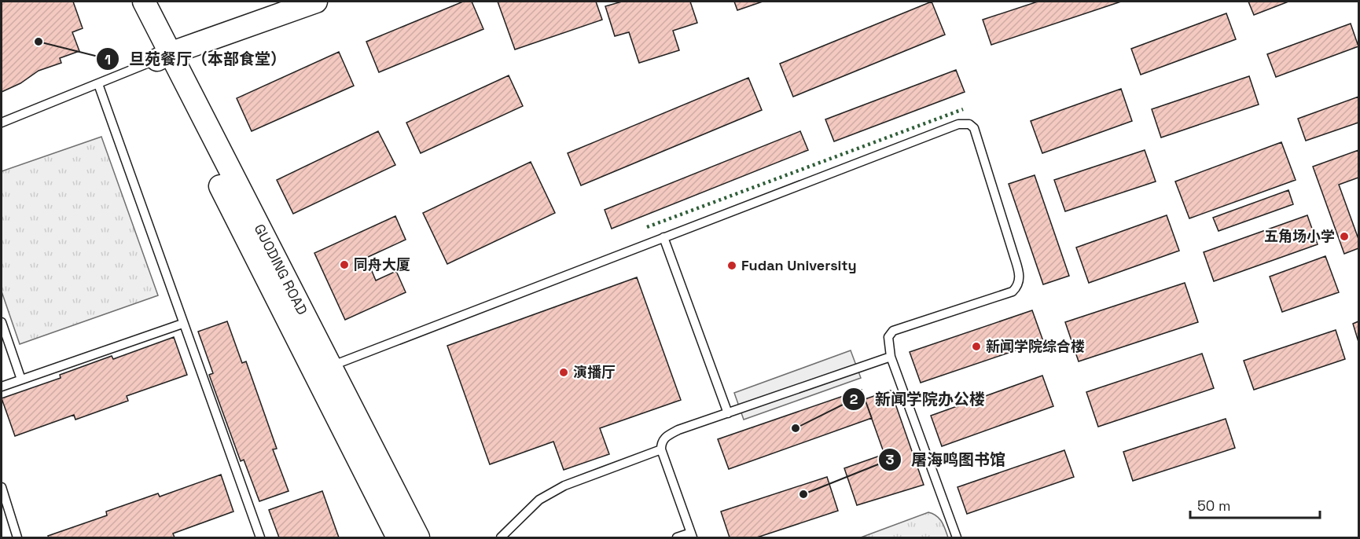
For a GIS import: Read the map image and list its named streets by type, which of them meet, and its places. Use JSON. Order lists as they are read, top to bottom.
{
  "streets": {
    "street": ["GUODING ROAD"]
  },
  "places": [
    "旦苑餐厅（本部食堂）",
    "五角场小学",
    "同舟大厦",
    "Fudan University",
    "新闻学院综合楼",
    "演播厅",
    "新闻学院办公楼",
    "屠海鸣图书馆"
  ],
  "scale_bar": "50 m"
}
